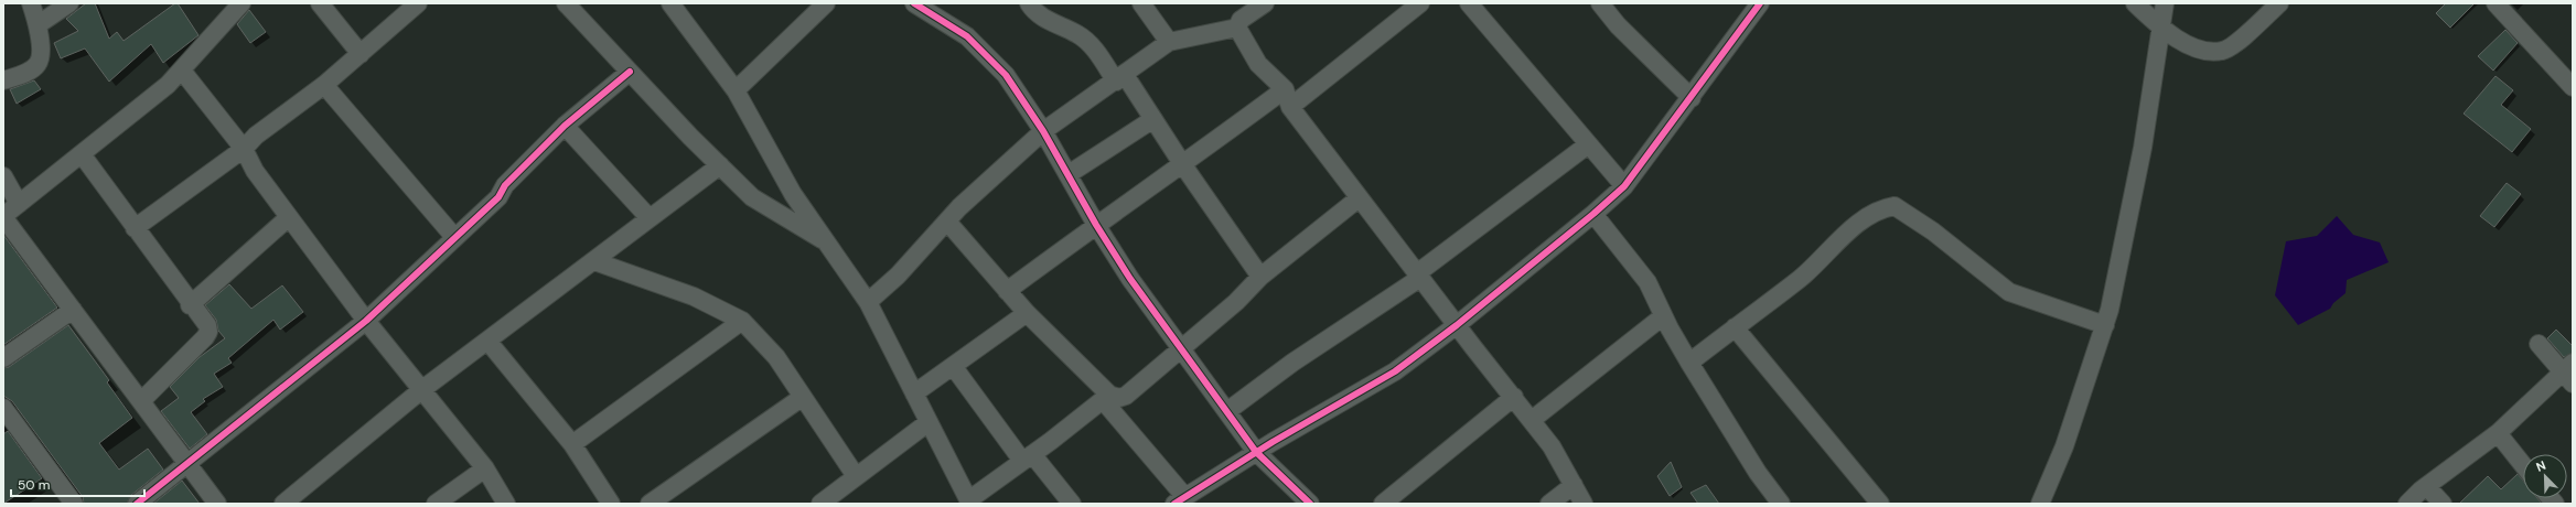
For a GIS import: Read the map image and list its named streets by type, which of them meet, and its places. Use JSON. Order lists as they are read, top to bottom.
{
  "scale_bar": "50 m",
  "north": "top left"
}
